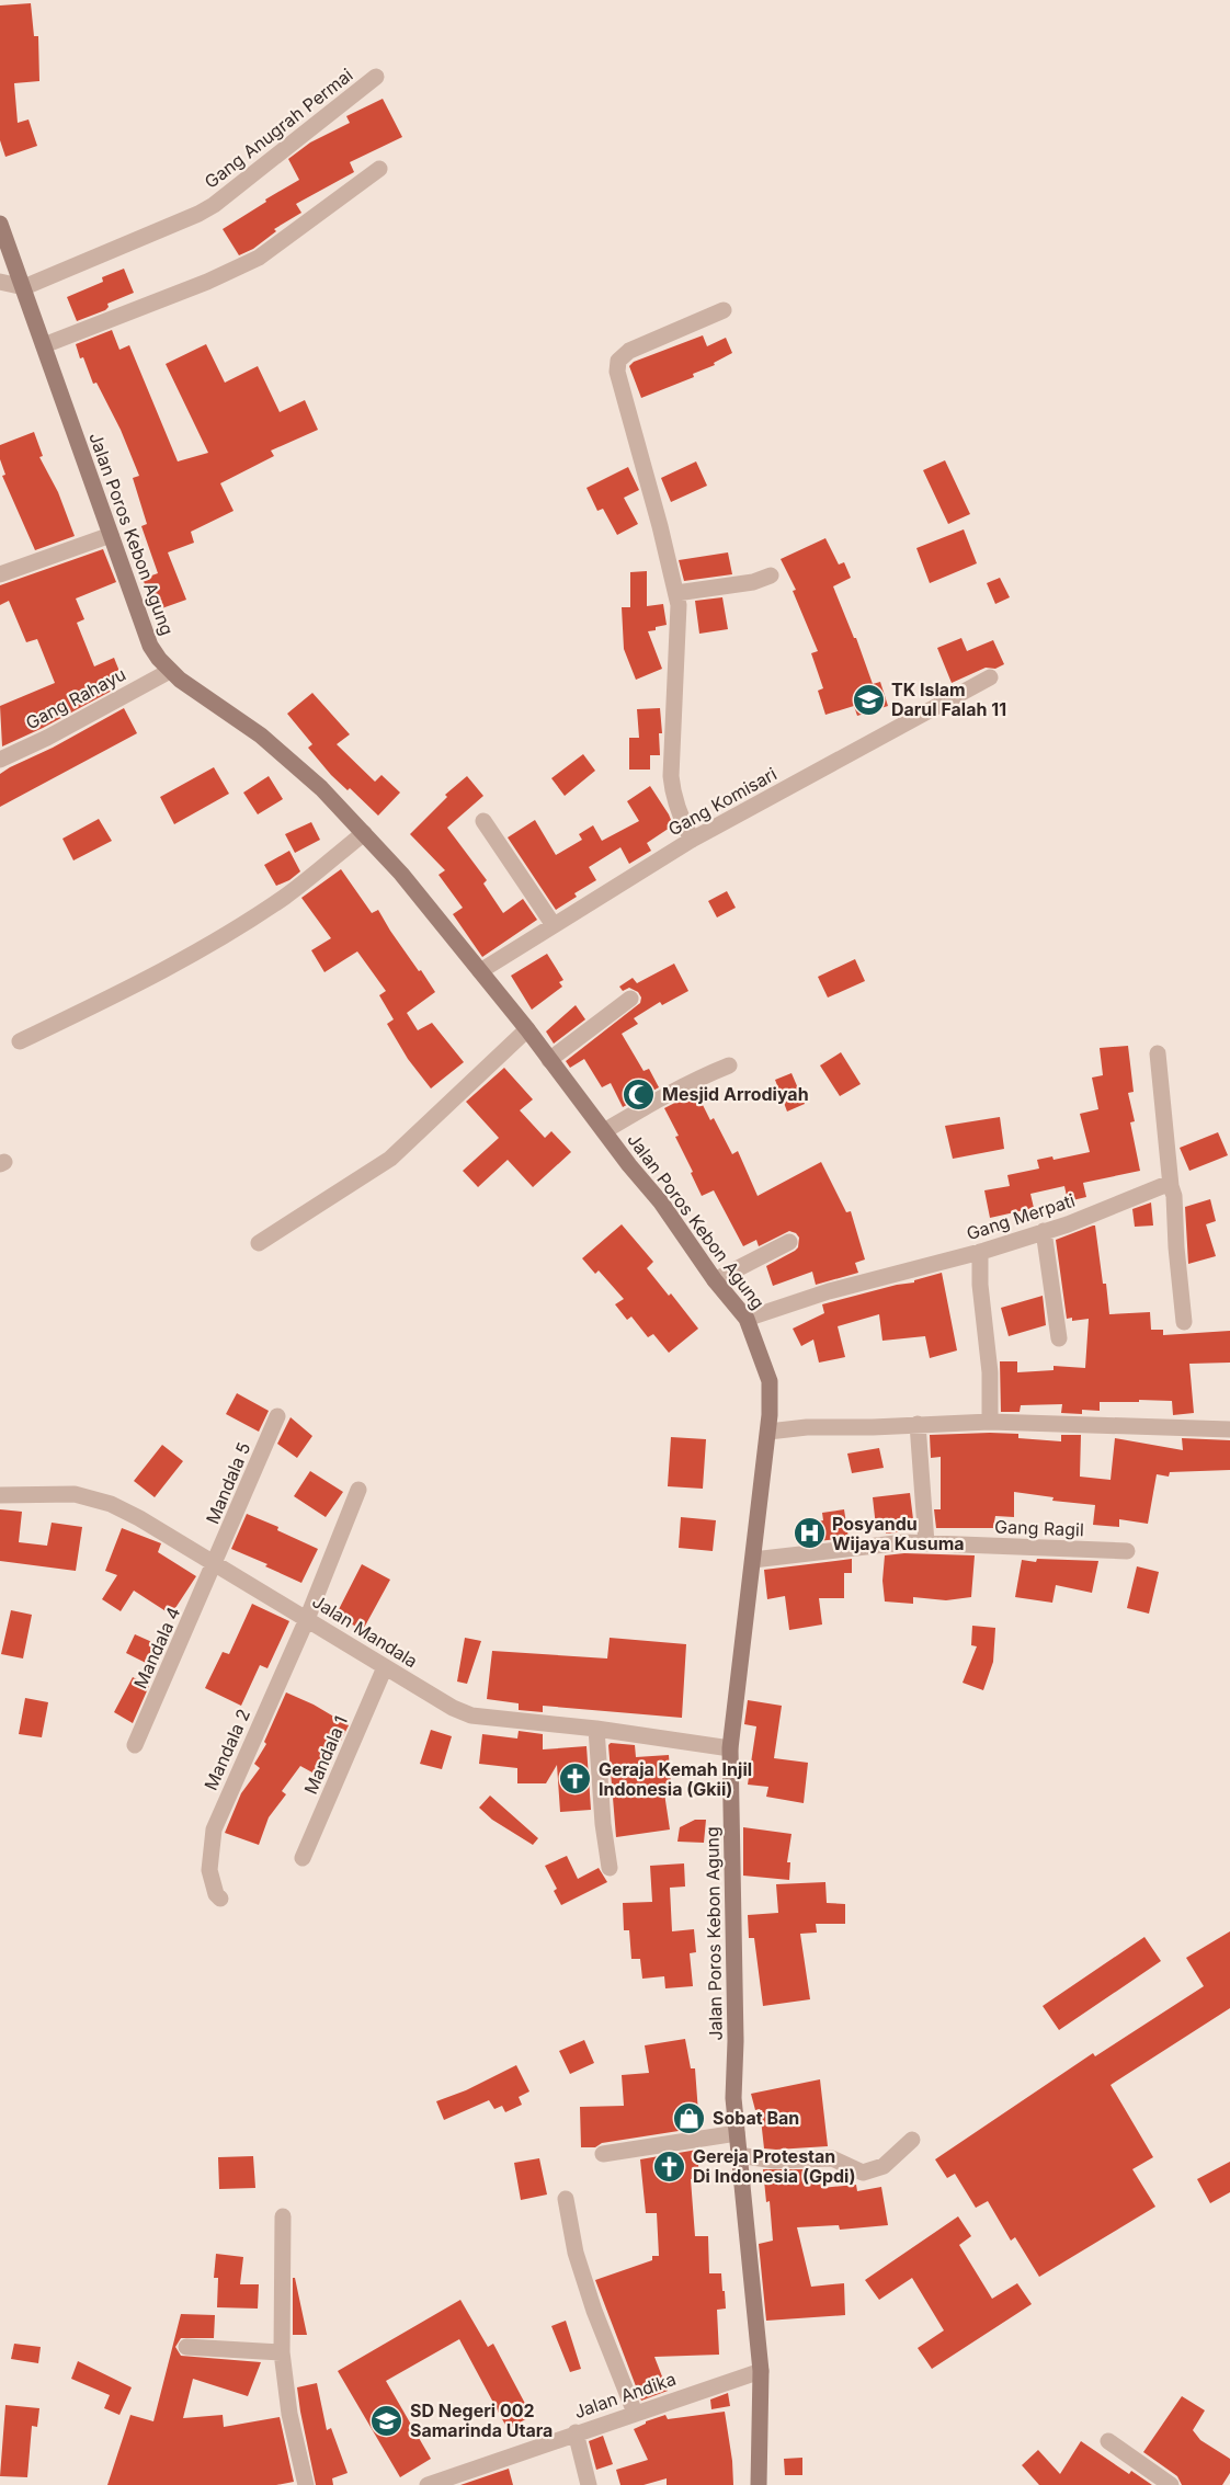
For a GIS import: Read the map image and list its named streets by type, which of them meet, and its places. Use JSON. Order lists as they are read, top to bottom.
{
  "streets": {
    "main road": ["Jalan Poros Kebon Agung"],
    "street": [
      "Gang Anugrah Permai",
      "Gang Rahayu",
      "Gang Komisari",
      "Gang Merpati",
      "Mandala 5",
      "Gang Ragil",
      "Jalan Mandala",
      "Mandala 4",
      "Mandala 2",
      "Mandala 1",
      "Jalan Andika"
    ]
  },
  "crossings": [
    ["Gang Anugrah Permai", "Jalan Poros Kebon Agung"],
    ["Jalan Poros Kebon Agung", "Gang Rahayu"],
    ["Jalan Poros Kebon Agung", "Gang Komisari"],
    ["Jalan Poros Kebon Agung", "Gang Merpati"],
    ["Jalan Poros Kebon Agung", "Gang Ragil"],
    ["Jalan Poros Kebon Agung", "Jalan Mandala"],
    ["Jalan Poros Kebon Agung", "Jalan Andika"],
    ["Mandala 5", "Jalan Mandala"],
    ["Mandala 5", "Mandala 4"],
    ["Jalan Mandala", "Mandala 4"],
    ["Jalan Mandala", "Mandala 2"],
    ["Jalan Mandala", "Mandala 1"]
  ],
  "places": {
    "school or university": ["TK Islam Darul Falah 11", "SD Negeri 002 Samarinda Utara"],
    "mosque": ["Mesjid Arrodiyah"],
    "hospital": ["Posyandu Wijaya Kusuma"],
    "church": ["Geraja Kemah Injil Indonesia (Gkii)", "Gereja Protestan Di Indonesia (Gpdi)"],
    "shop": ["Sobat Ban"]
  }
}
